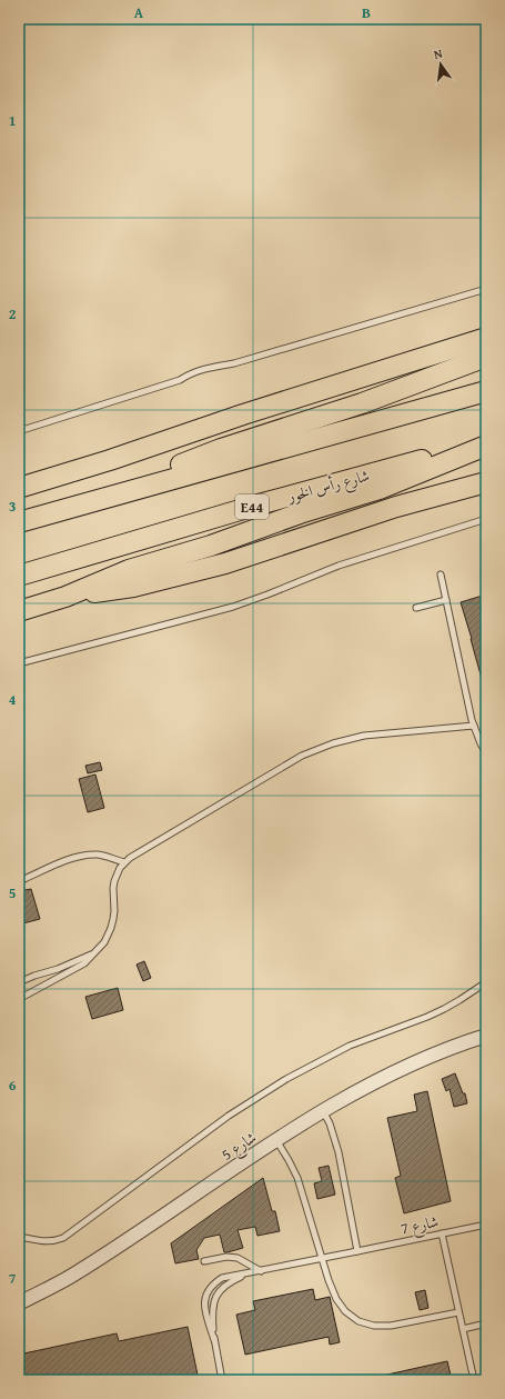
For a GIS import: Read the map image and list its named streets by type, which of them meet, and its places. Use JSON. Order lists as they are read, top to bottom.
{
  "streets": {
    "highway": ["شارع رأس الخور", "E44"],
    "street": ["شارع 5"],
    "lane": ["شارع 7"]
  },
  "north": "top",
  "grid": {
    "columns": ["A", "B"],
    "rows": [
      "1",
      "2",
      "3",
      "4",
      "5",
      "6",
      "7"
    ]
  }
}
